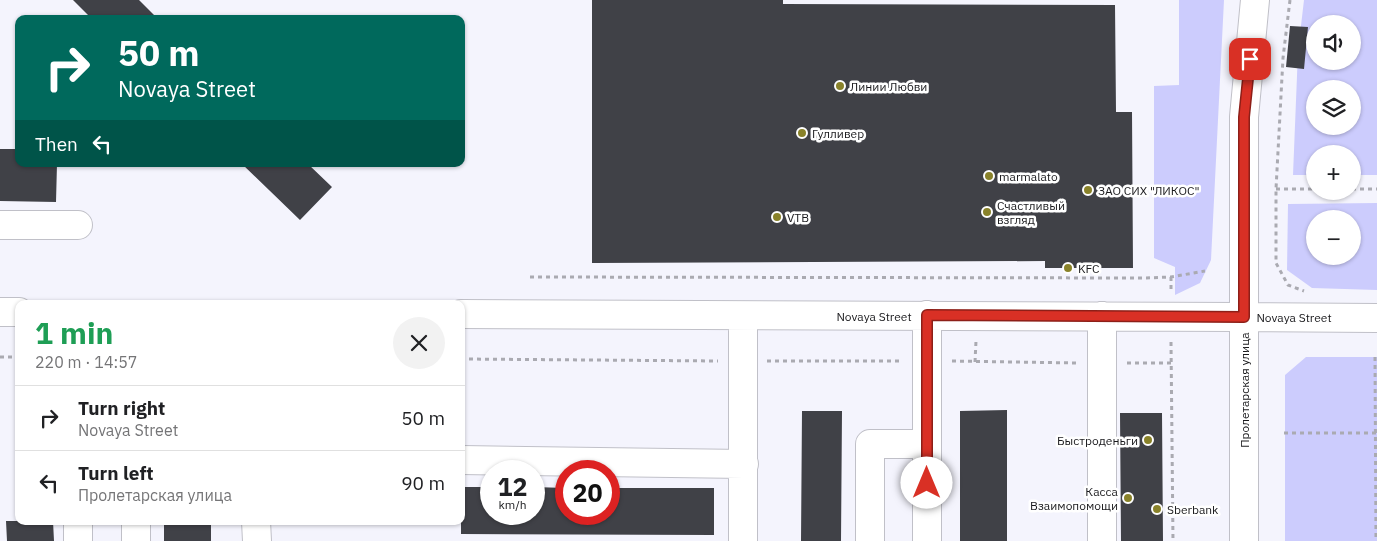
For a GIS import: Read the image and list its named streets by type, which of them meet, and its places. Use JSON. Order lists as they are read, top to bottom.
{
  "streets": {
    "street": ["Novaya Street", "Пролетарская улица"]
  },
  "crossings": [
    ["Novaya Street", "Пролетарская улица"]
  ],
  "places": [
    "Линии Любви",
    "Гулливер",
    "marmalato",
    "ЗАО СИХ \"ЛИКОС\"",
    "Счастливый взгляд",
    "VTB",
    "KFC",
    "Быстроденьги",
    "Касса Взаимопомощи",
    "Sberbank"
  ],
  "page": {
    "map_buttons": ["+", "−"],
    "turn": ["50 m", "Novaya Street"],
    "then": "Then",
    "heading": ["1 min", "220 m · 14:57"],
    "list": [
      {
        "name": "Turn right",
        "note": "Novaya Street",
        "value": "50 m"
      },
      {
        "name": "Turn left",
        "note": "Пролетарская улица",
        "value": "90 m"
      }
    ],
    "speed": "12 km/h",
    "limit": "20"
  }
}
